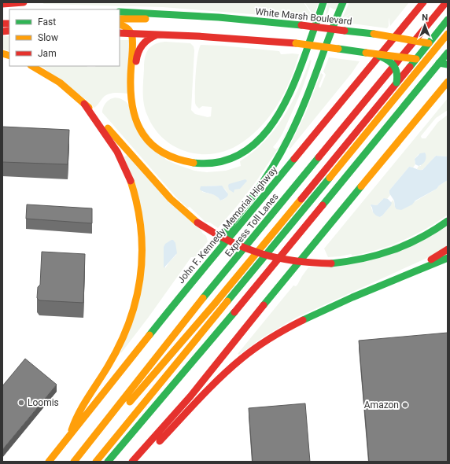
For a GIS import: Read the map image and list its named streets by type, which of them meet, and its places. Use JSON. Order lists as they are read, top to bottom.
{
  "streets": {
    "highway": ["White Marsh Boulevard", "John F. Kennedy Memorial Highway", "Express Toll Lanes"]
  },
  "places": ["Loomis", "Amazon"],
  "legend": ["Fast", "Slow", "Jam"],
  "north": "top"
}
